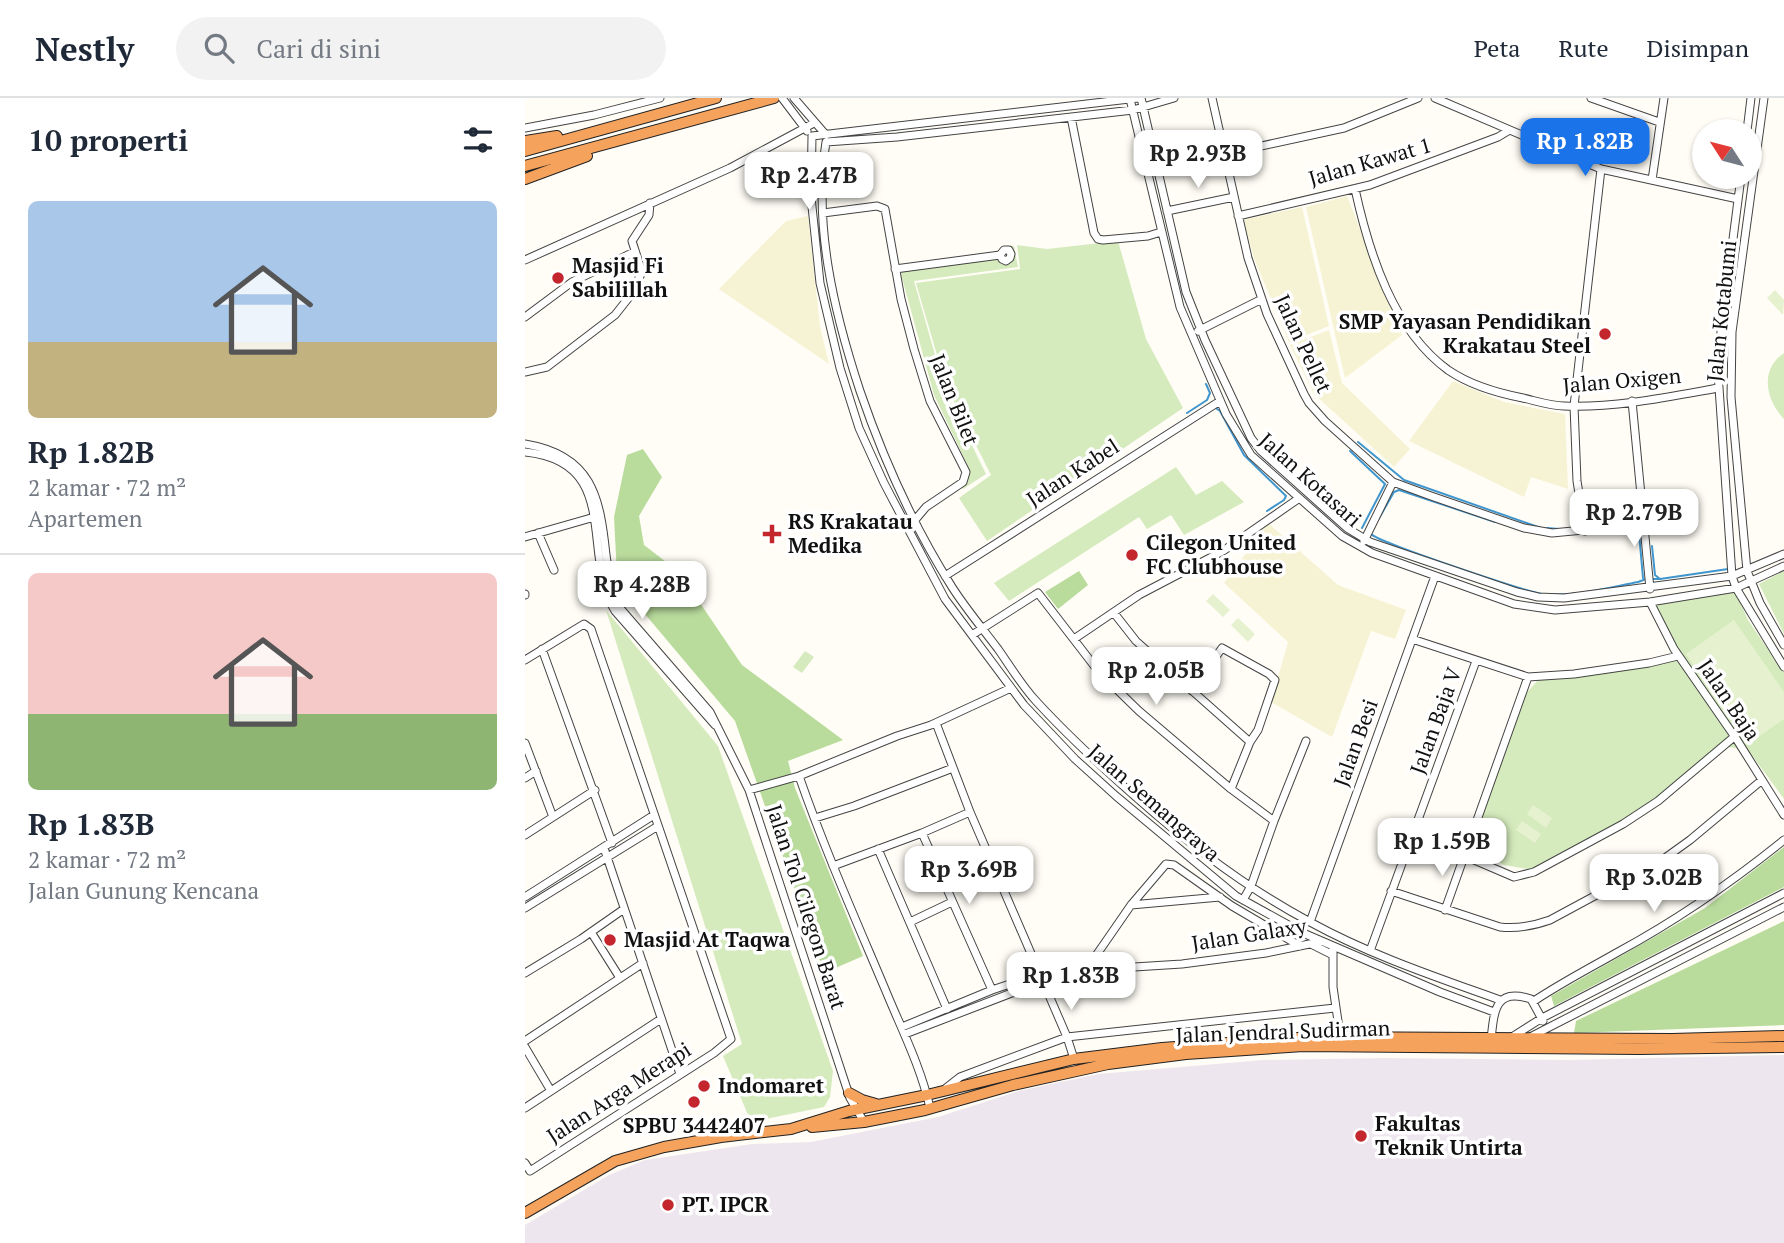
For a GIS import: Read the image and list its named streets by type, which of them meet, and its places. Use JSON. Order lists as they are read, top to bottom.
{
  "streets": {
    "highway": ["Jalan Jendral Sudirman"],
    "street": [
      "Jalan Kawat 1",
      "Jalan Kotabumi",
      "Jalan Pellet",
      "Jalan Oxigen",
      "Jalan Bilet",
      "Jalan Kabel",
      "Jalan Kotasari",
      "Jalan Baja",
      "Jalan Baja V",
      "Jalan Besi",
      "Jalan Semangraya",
      "Jalan Tol Cilegon Barat",
      "Jalan Galaxy",
      "Jalan Arga Merapi"
    ]
  },
  "crossings": [
    ["Jalan Kawat 1", "Jalan Pellet"],
    ["Jalan Kawat 1", "Jalan Oxigen"],
    ["Jalan Kotabumi", "Jalan Oxigen"],
    ["Jalan Kotabumi", "Jalan Kotasari"],
    ["Jalan Bilet", "Jalan Semangraya"],
    ["Jalan Kabel", "Jalan Kotasari"],
    ["Jalan Kabel", "Jalan Semangraya"],
    ["Jalan Kotasari", "Jalan Baja"],
    ["Jalan Kotasari", "Jalan Besi"],
    ["Jalan Baja V", "Jalan Semangraya"],
    ["Jalan Besi", "Jalan Semangraya"],
    ["Jalan Semangraya", "Jalan Galaxy"]
  ],
  "places": {
    "other": [
      "Masjid Fi Sabilillah",
      "SMP Yayasan Pendidikan Krakatau Steel",
      "Cilegon United FC Clubhouse",
      "Masjid At Taqwa",
      "Indomaret",
      "SPBU 3442407",
      "Fakultas Teknik Untirta",
      "PT. IPCR"
    ],
    "health": ["RS Krakatau Medika"]
  },
  "north": "top left",
  "page": {
    "header": "Nestly",
    "search": "Cari di sini",
    "nav": ["Peta", "Rute", "Disimpan"],
    "heading": "10 properti",
    "price": [
      "Rp 1.82B",
      "Rp 2.93B",
      "Rp 2.47B",
      "Rp 2.79B",
      "Rp 4.28B",
      "Rp 2.05B",
      "Rp 1.59B",
      "Rp 3.69B",
      "Rp 3.02B",
      "Rp 1.83B"
    ],
    "list": [
      {
        "name": "Rp 1.82B",
        "note": "2 kamar · 72 m² · Apartemen"
      },
      {
        "name": "Rp 1.83B",
        "note": "2 kamar · 72 m² · Jalan Gunung Kencana"
      }
    ]
  }
}
